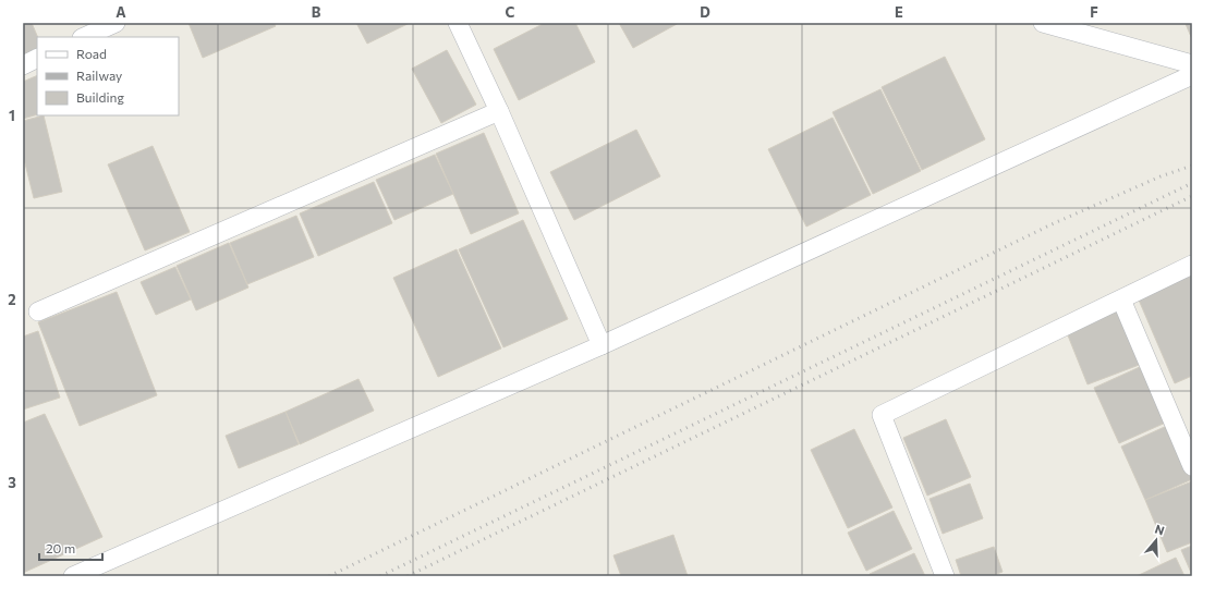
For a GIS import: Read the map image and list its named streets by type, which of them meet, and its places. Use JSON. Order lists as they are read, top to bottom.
{
  "legend": ["Road", "Railway", "Building"],
  "scale_bar": "20 m",
  "north": "top",
  "grid": {
    "columns": [
      "A",
      "B",
      "C",
      "D",
      "E",
      "F"
    ],
    "rows": ["1", "2", "3"]
  }
}
